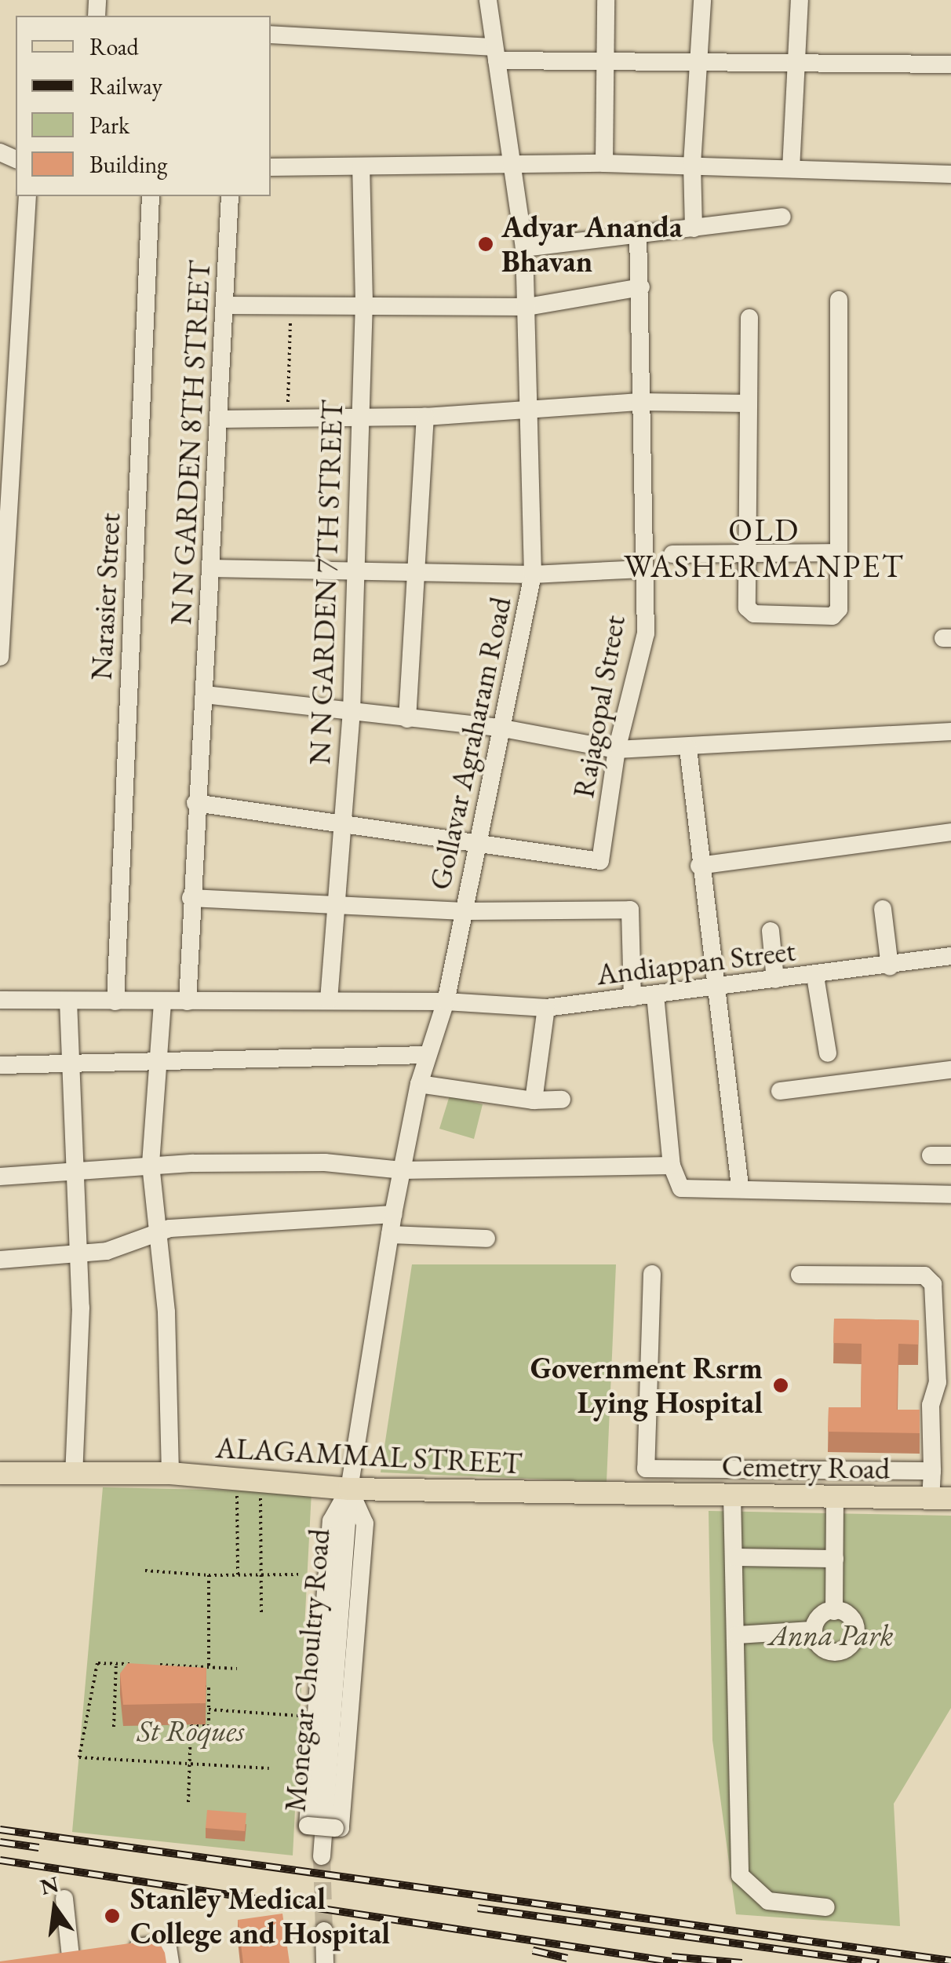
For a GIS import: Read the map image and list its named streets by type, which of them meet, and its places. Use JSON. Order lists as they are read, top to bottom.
{
  "streets": {
    "main road": ["ALAGAMMAL STREET", "Cemetry Road"],
    "street": [
      "N N GARDEN 8TH STREET",
      "N N GARDEN 7TH STREET",
      "Narasier Street",
      "Rajagopal Street",
      "Gollavar Agraharam Road",
      "Andiappan Street",
      "Monegar Choultry Road"
    ]
  },
  "crossings": [
    ["N N GARDEN 8TH STREET", "Andiappan Street"],
    ["N N GARDEN 7TH STREET", "Andiappan Street"],
    ["Narasier Street", "Andiappan Street"],
    ["Rajagopal Street", "Gollavar Agraharam Road"],
    ["Gollavar Agraharam Road", "Andiappan Street"],
    ["Gollavar Agraharam Road", "ALAGAMMAL STREET"],
    ["Gollavar Agraharam Road", "Monegar Choultry Road"],
    ["ALAGAMMAL STREET", "Cemetry Road"],
    ["ALAGAMMAL STREET", "Monegar Choultry Road"]
  ],
  "districts": ["OLD WASHERMANPET"],
  "parks": ["Anna Park", "St Roques"],
  "places": ["Adyar Ananda Bhavan", "Government Rsrm Lying Hospital", "Stanley Medical College and Hospital"],
  "legend": [
    "Road",
    "Railway",
    "Park",
    "Building"
  ],
  "north": "top"
}
